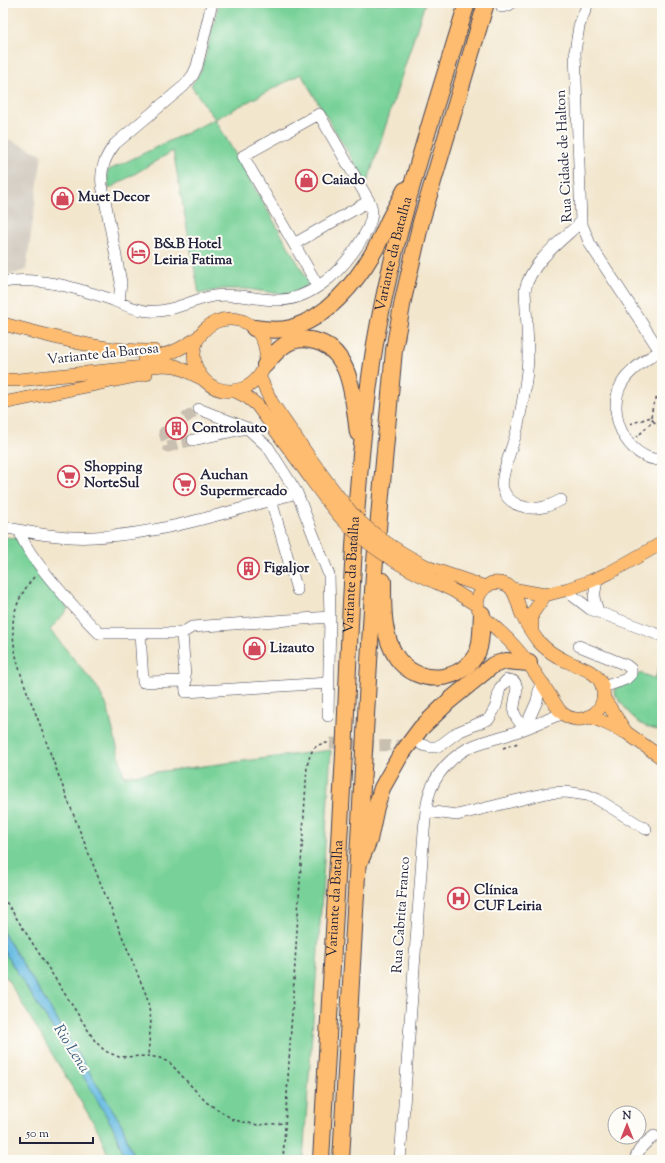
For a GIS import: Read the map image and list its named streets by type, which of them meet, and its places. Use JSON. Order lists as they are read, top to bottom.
{
  "streets": {
    "highway": ["Variante da Batalha"],
    "main road": ["Variante da Barosa"],
    "street": ["Rua Cidade de Halton", "Rua Cabrita Franco"]
  },
  "water": ["Rio Lena"],
  "places": {
    "shop": ["Caiado", "Muet Decor", "Lizauto"],
    "hotel": ["B&B Hotel Leiria Fatima"],
    "building": ["Controlauto", "Figaljor"],
    "supermarket": ["Shopping NorteSul", "Auchan Supermercado"],
    "hospital": ["Clínica CUF Leiria"]
  },
  "scale_bar": "50 m",
  "north": "top"
}
